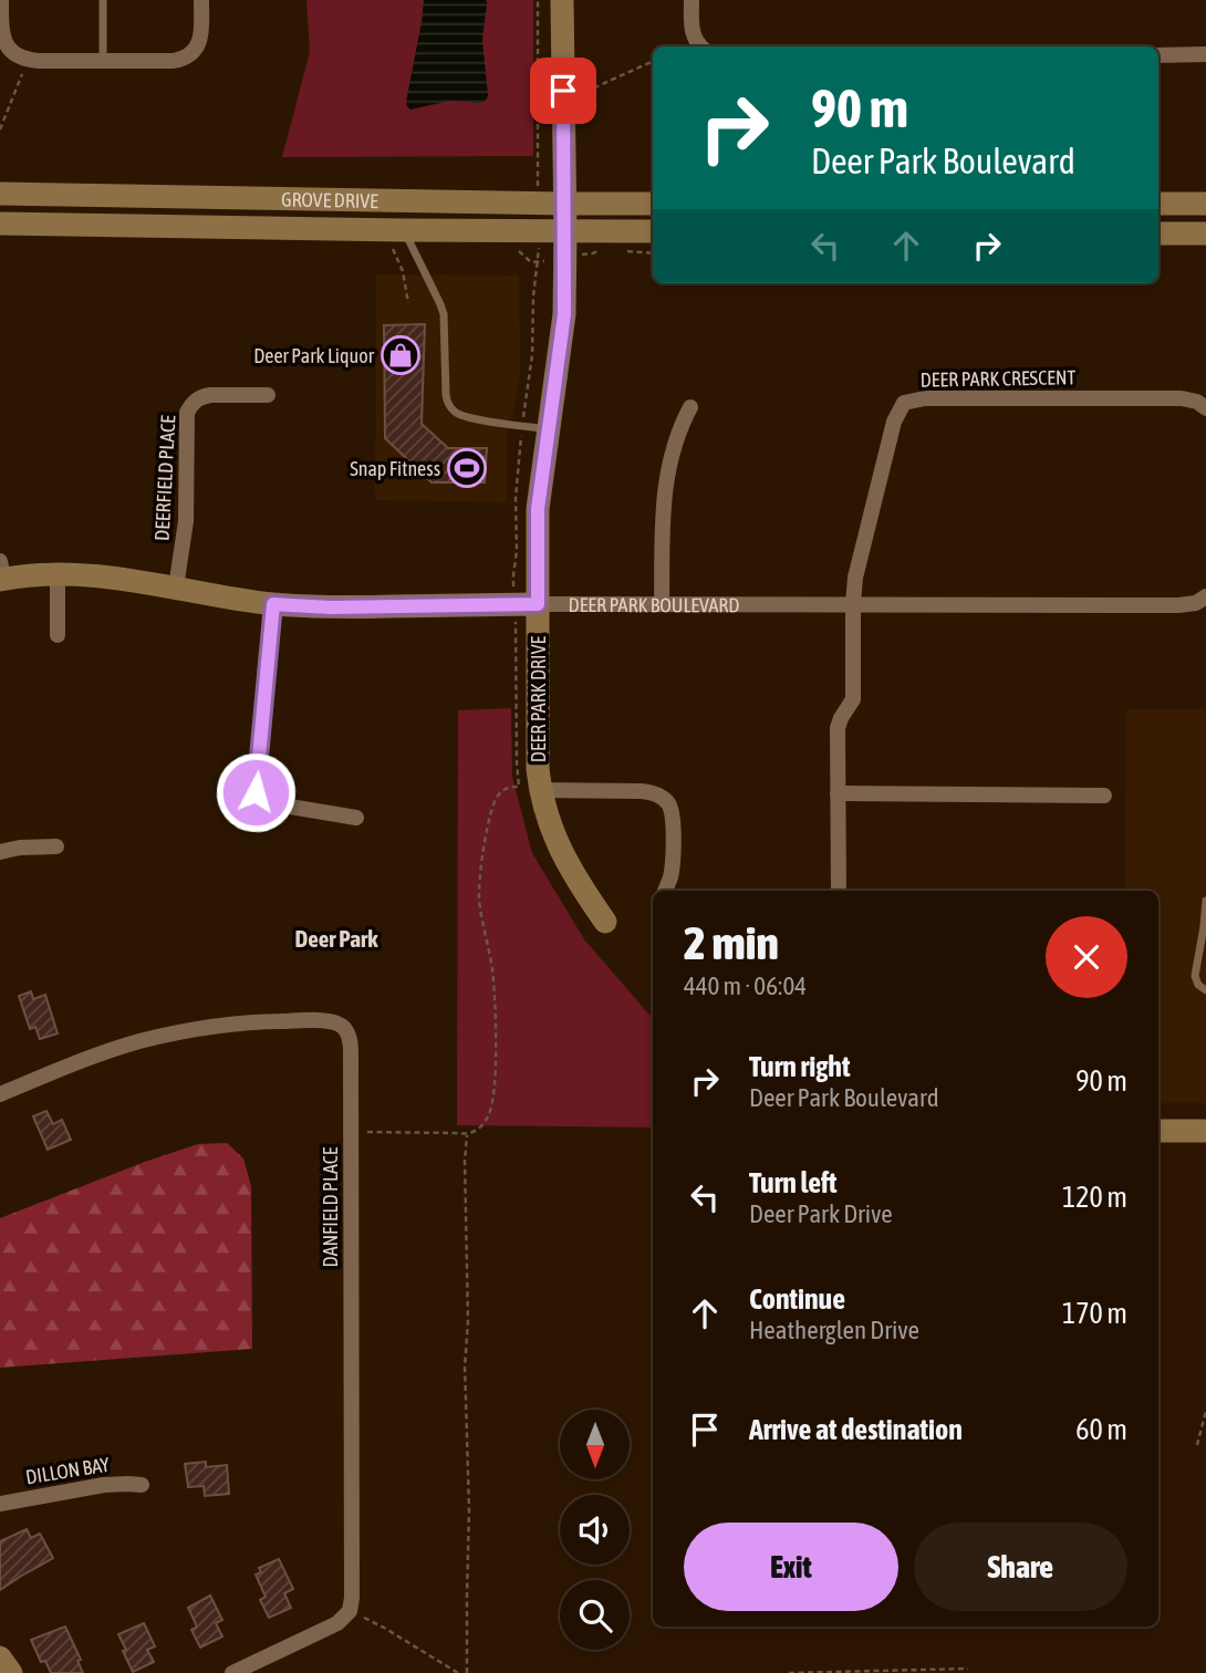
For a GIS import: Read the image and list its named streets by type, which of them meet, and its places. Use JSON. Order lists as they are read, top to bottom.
{
  "streets": {
    "street": [
      "GROVE DRIVE",
      "DEER PARK CRESCENT",
      "DEERFIELD PLACE",
      "DEER PARK BOULEVARD",
      "DEER PARK DRIVE",
      "DANFIELD PLACE",
      "DILLON BAY"
    ]
  },
  "crossings": [
    ["GROVE DRIVE", "DEER PARK DRIVE"],
    ["DEER PARK CRESCENT", "DEER PARK BOULEVARD"],
    ["DEERFIELD PLACE", "DEER PARK BOULEVARD"],
    ["DEER PARK BOULEVARD", "DEER PARK DRIVE"]
  ],
  "districts": ["Deer Park"],
  "places": {
    "shop": ["Deer Park Liquor"],
    "sports": ["Snap Fitness"]
  },
  "north": "bottom",
  "page": {
    "turn": ["90 m", "Deer Park Boulevard"],
    "heading": ["2 min", "440 m · 06:04"],
    "list": [
      {
        "name": "Turn right",
        "note": "Deer Park Boulevard",
        "value": "90 m"
      },
      {
        "name": "Turn left",
        "note": "Deer Park Drive",
        "value": "120 m"
      },
      {
        "name": "Continue",
        "note": "Heatherglen Drive",
        "value": "170 m"
      },
      {
        "name": "Arrive at destination",
        "value": "60 m"
      }
    ],
    "buttons": ["Exit", "Share"]
  }
}
